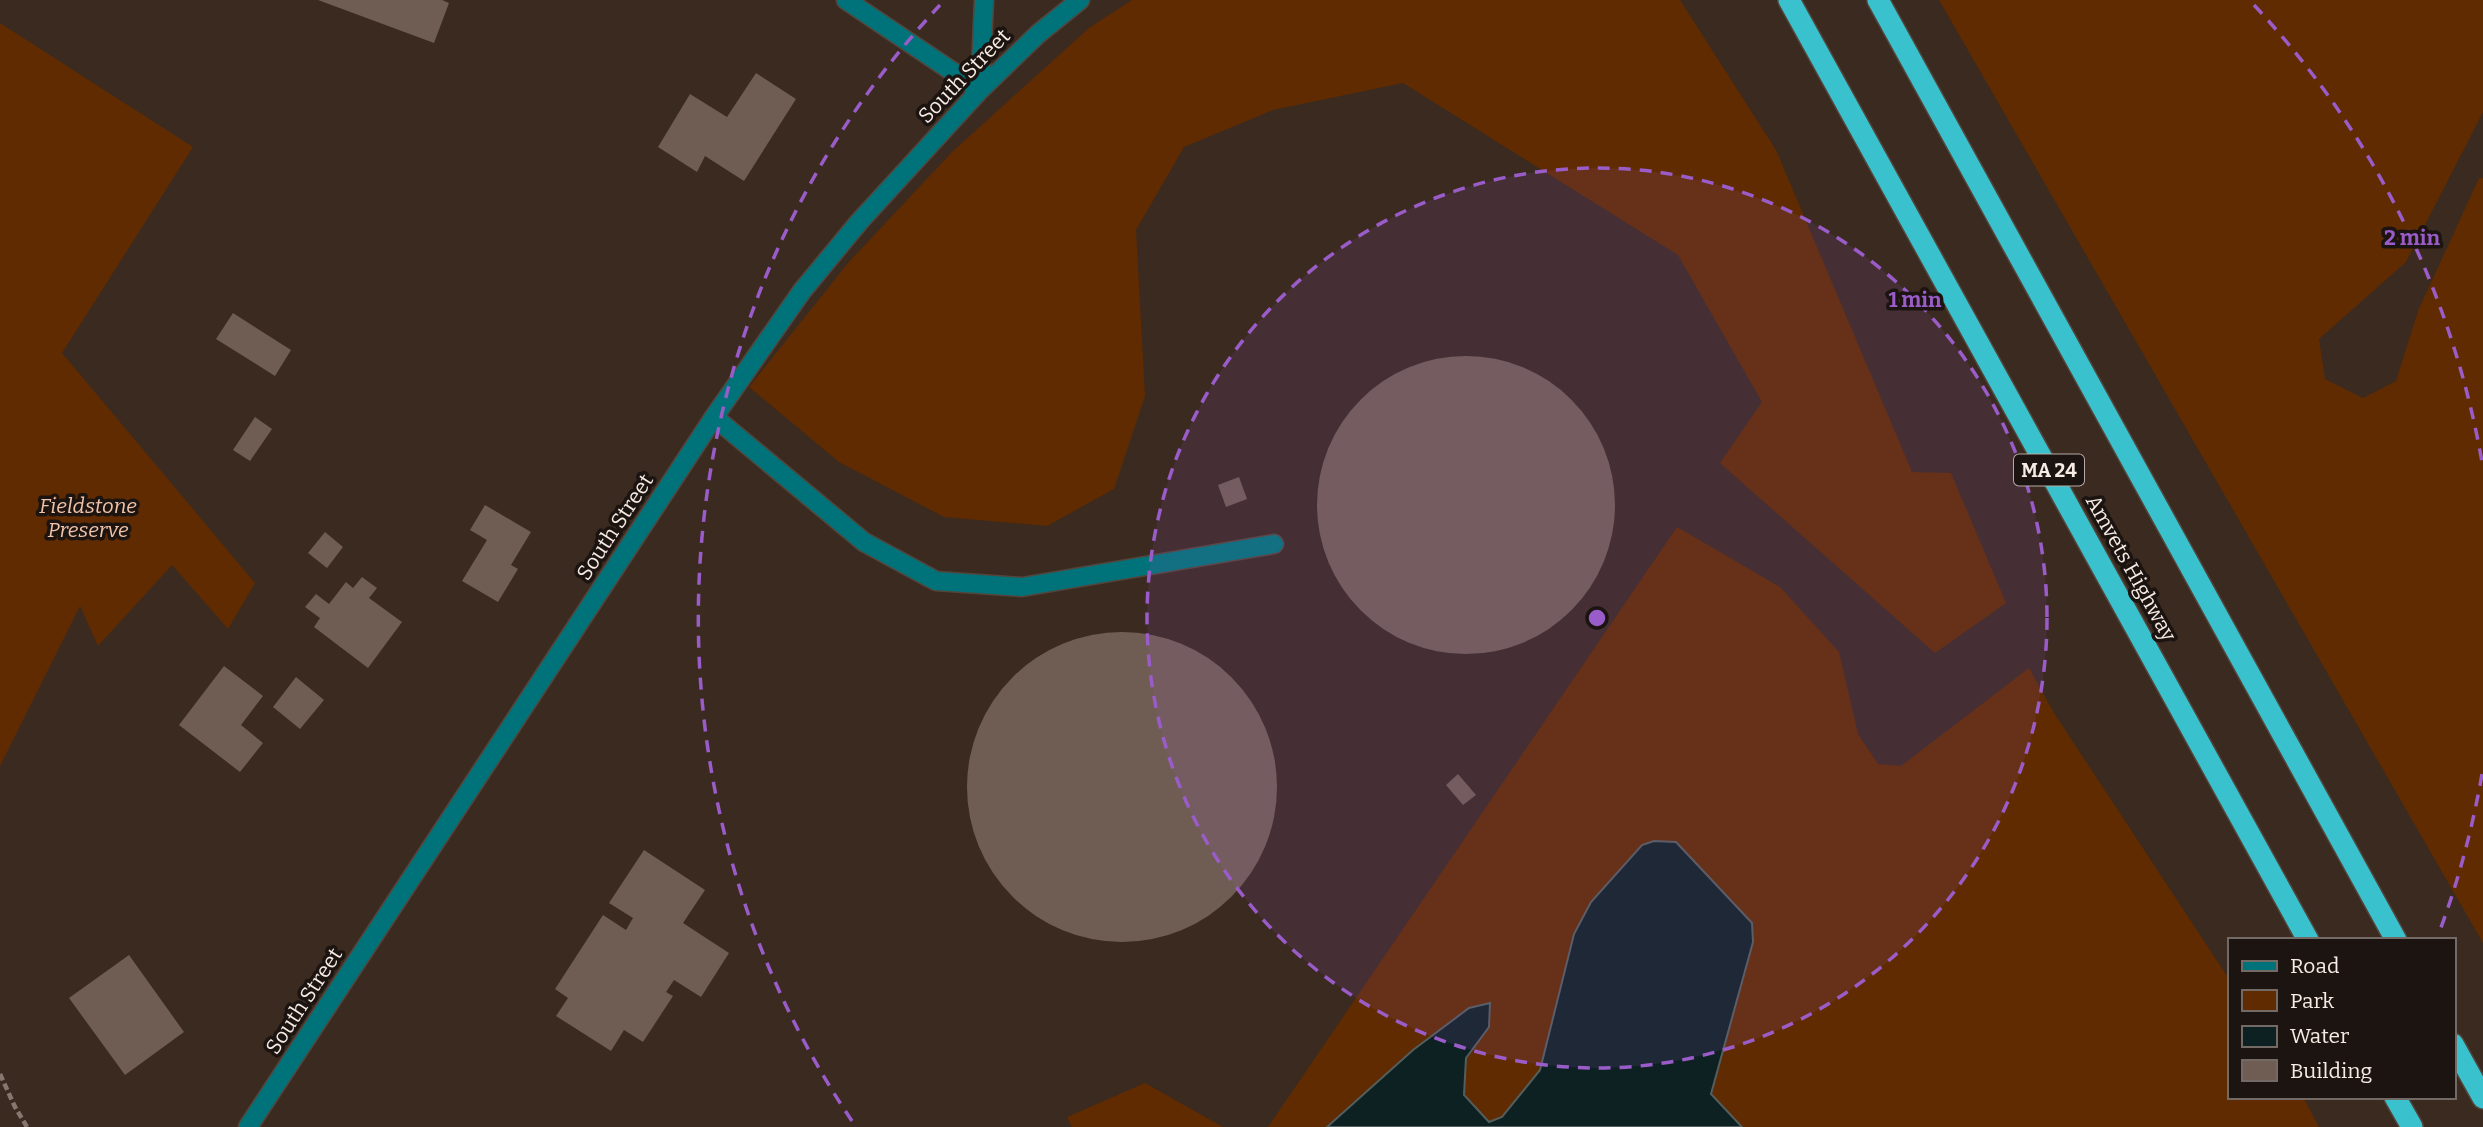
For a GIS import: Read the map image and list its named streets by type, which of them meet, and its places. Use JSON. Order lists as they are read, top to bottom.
{
  "streets": {
    "highway": ["MA 24", "Amvets Highway"],
    "street": ["South Street"]
  },
  "parks": ["Fieldstone Preserve"],
  "legend": [
    "Road",
    "Park",
    "Water",
    "Building"
  ],
  "rings": ["2 min", "1 min"]
}
